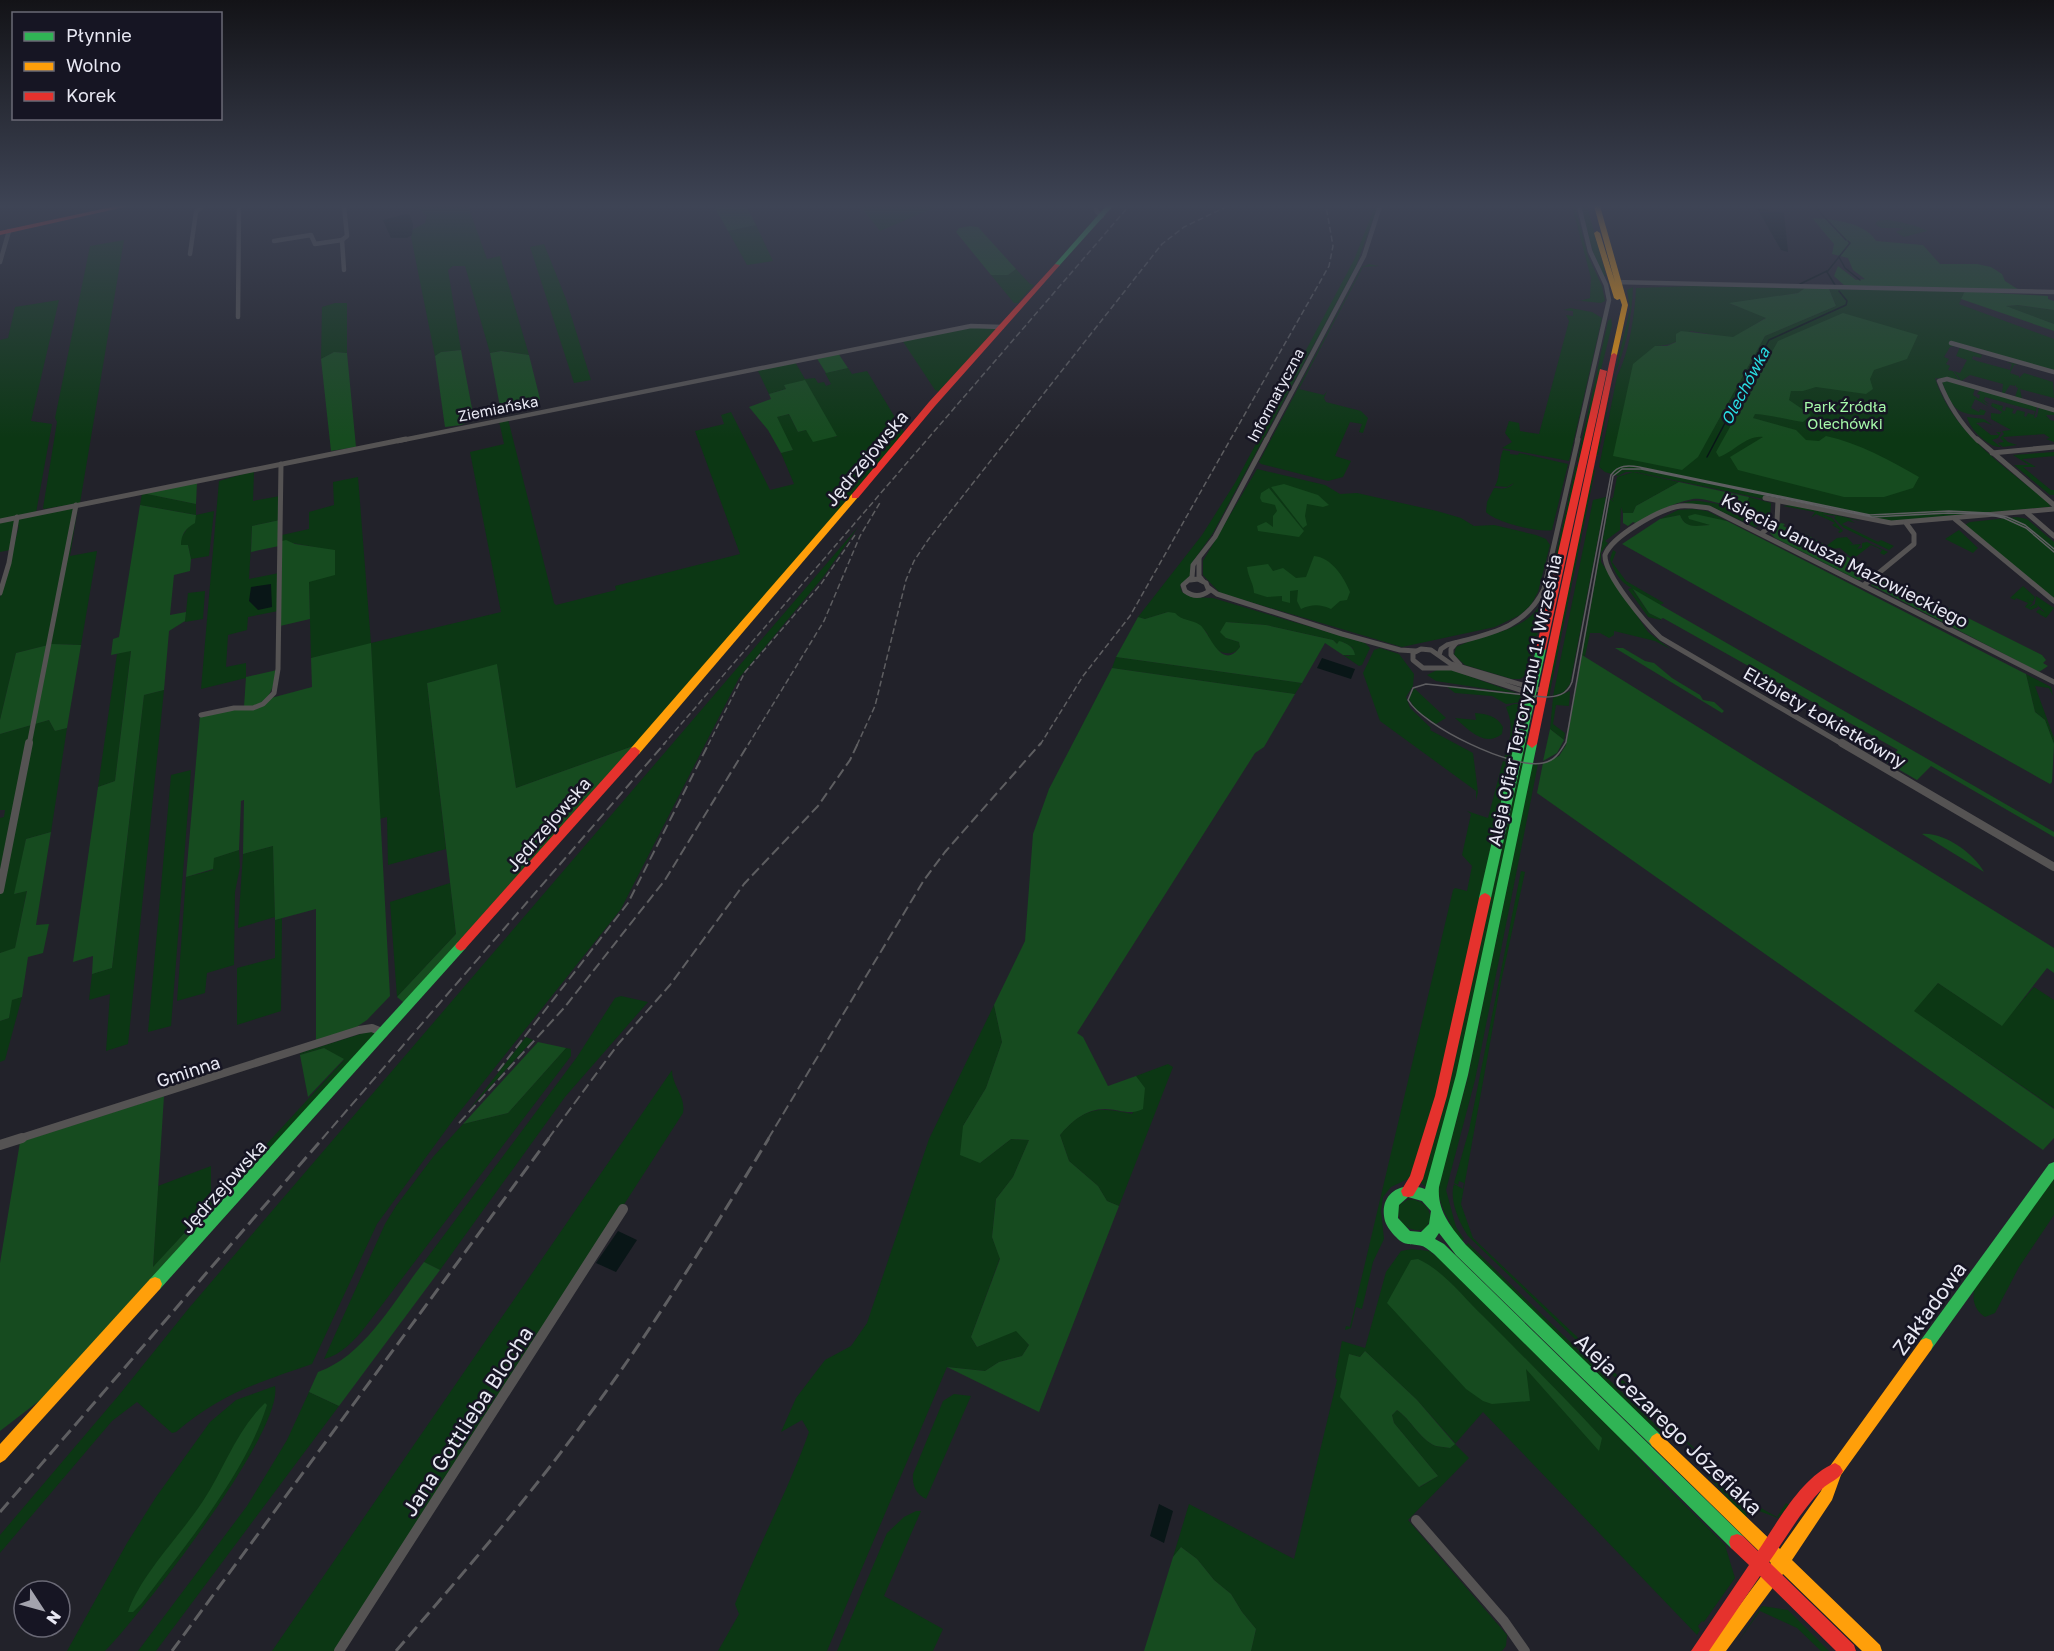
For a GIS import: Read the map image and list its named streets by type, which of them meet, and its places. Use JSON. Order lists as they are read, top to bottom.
{
  "streets": {
    "street": [
      "Informatyczna",
      "Ziemiańska",
      "Jędrzejowska",
      "Księcia Janusza Mazowieckiego",
      "Aleja Ofiar Terroryzmu 11 Września",
      "Elżbiety Łokietkówny",
      "Gminna",
      "Zakładowa",
      "Jana Gottlieba Blocha",
      "Aleja Cezarego Józefiaka"
    ]
  },
  "crossings": [
    ["Ziemiańska", "Jędrzejowska"],
    ["Jędrzejowska", "Gminna"],
    ["Księcia Janusza Mazowieckiego", "Elżbiety Łokietkówny"],
    ["Aleja Ofiar Terroryzmu 11 Września", "Aleja Cezarego Józefiaka"],
    ["Zakładowa", "Aleja Cezarego Józefiaka"]
  ],
  "water": ["Olechówka"],
  "parks": ["Park Źródła Olechówki"],
  "legend": ["Płynnie", "Wolno", "Korek"],
  "north": "bottom right"
}
